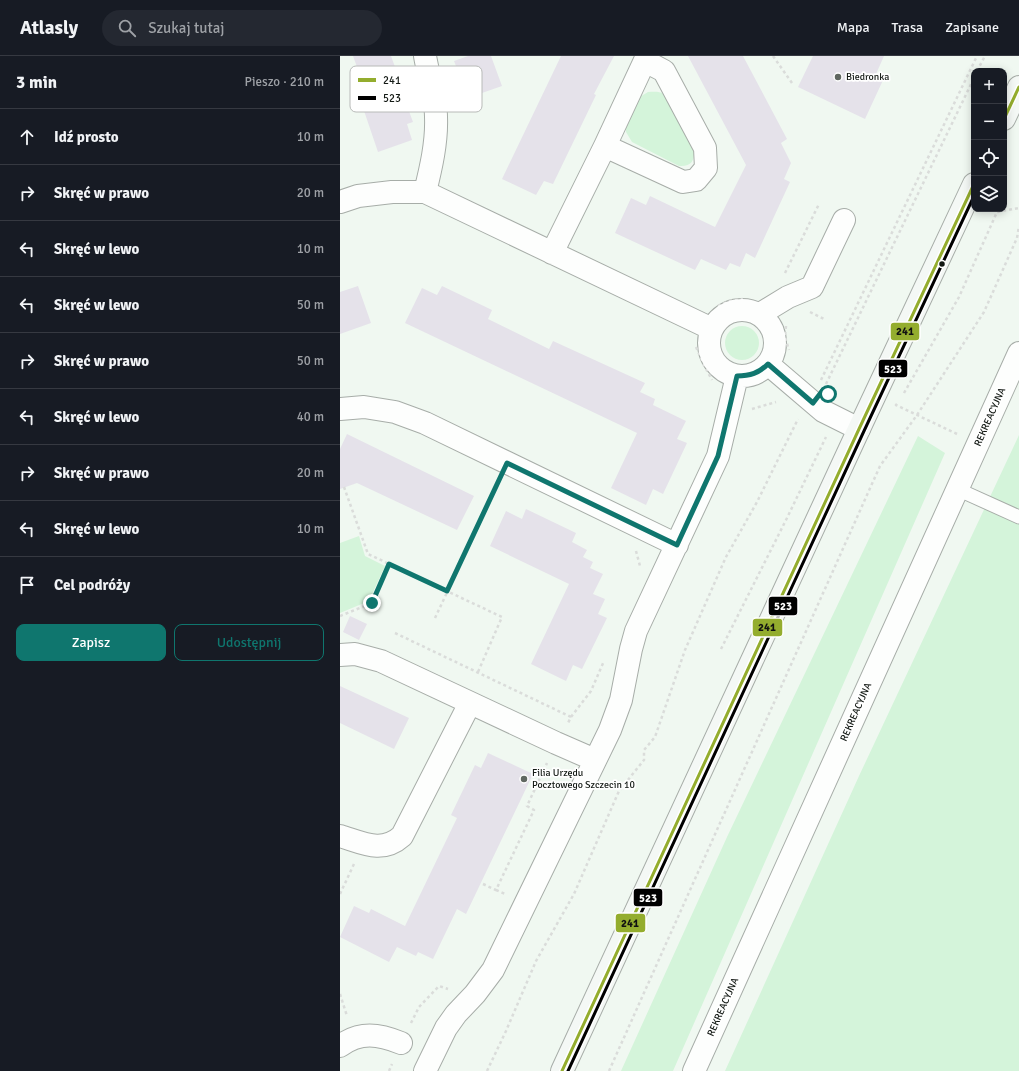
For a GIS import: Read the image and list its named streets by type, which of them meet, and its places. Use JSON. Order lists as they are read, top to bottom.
{
  "streets": {
    "street": ["REKREACYJNA"]
  },
  "places": ["Biedronka", "Filia Urzędu Pocztowego Szczecin 10"],
  "lines": ["transit line 241", "transit line 523"],
  "legend": ["241", "523"],
  "page": {
    "header": "Atlasly",
    "search": "Szukaj tutaj",
    "nav": ["Mapa", "Trasa", "Zapisane"],
    "heading": ["3 min", "Pieszo · 210 m"],
    "map_buttons": ["+", "−"],
    "list": [
      ["Idź prosto", "10 m"],
      ["Skręć w prawo", "20 m"],
      ["Skręć w lewo", "10 m"],
      ["Skręć w lewo", "50 m"],
      ["Skręć w prawo", "50 m"],
      ["Skręć w lewo", "40 m"],
      ["Skręć w prawo", "20 m"],
      ["Skręć w lewo", "10 m"],
      "Cel podróży"
    ],
    "buttons": ["Zapisz", "Udostępnij"]
  }
}
